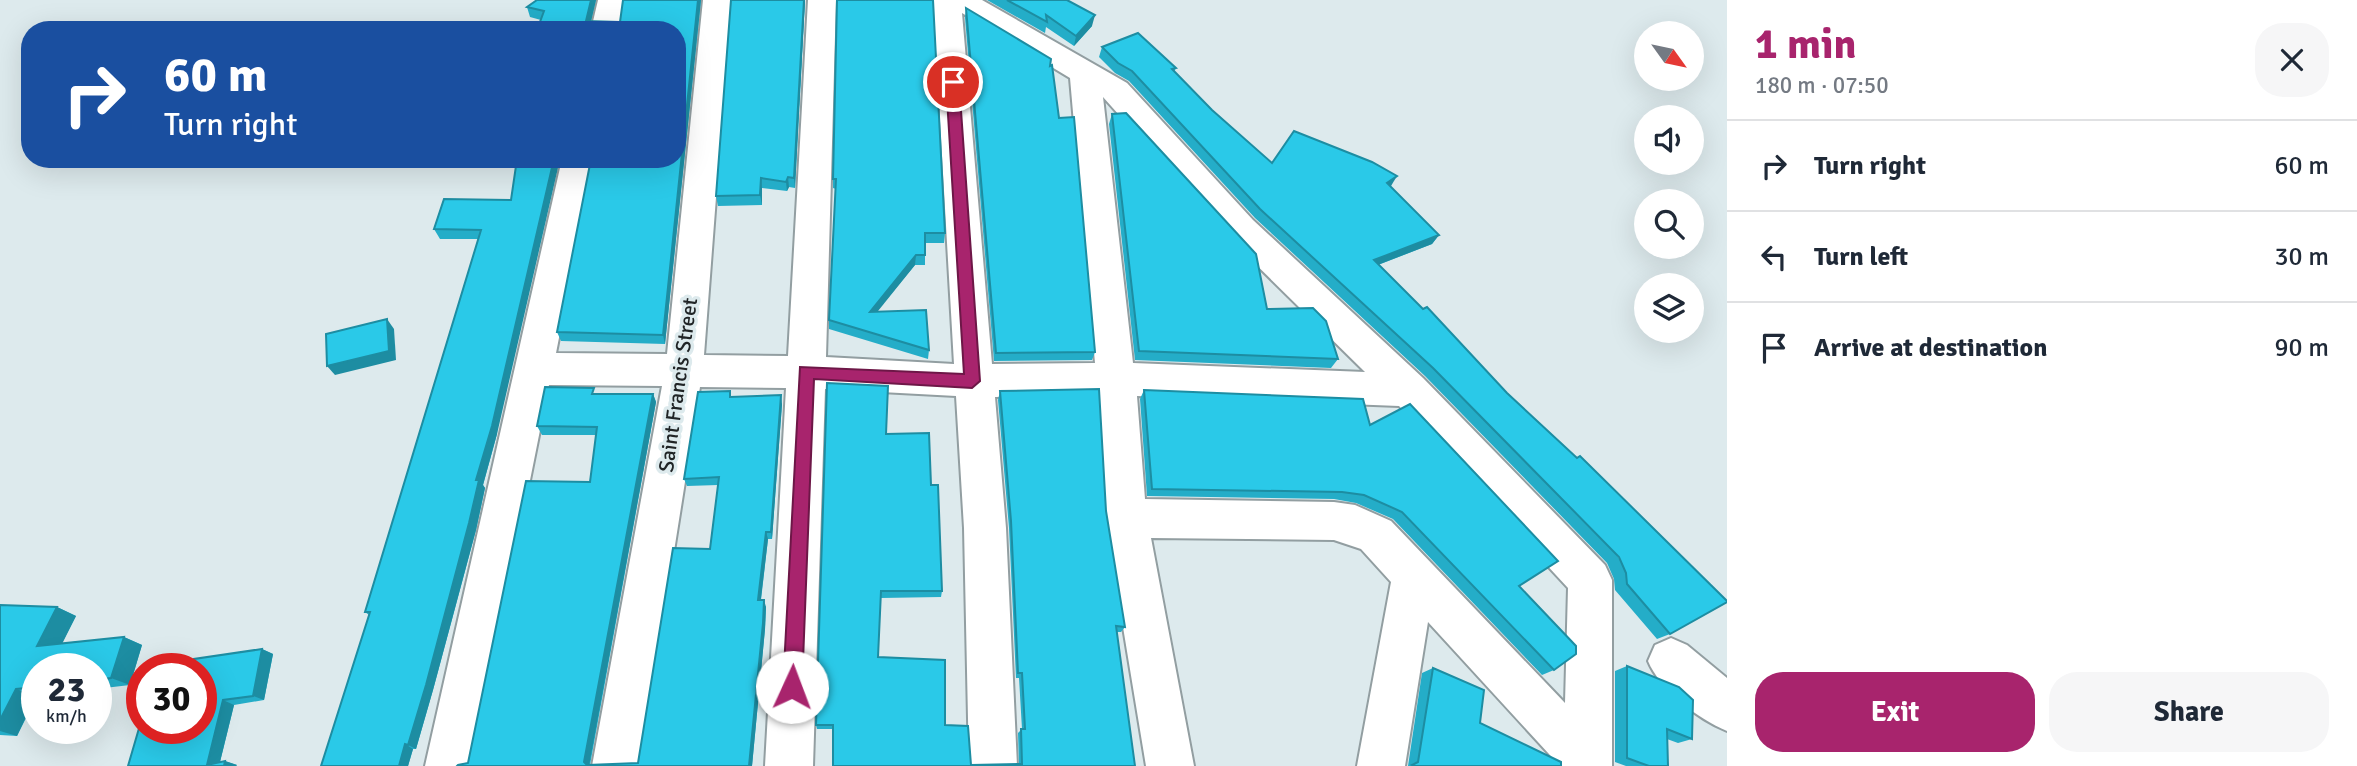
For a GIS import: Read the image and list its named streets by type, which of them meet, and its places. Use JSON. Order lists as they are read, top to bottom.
{
  "streets": {
    "street": ["Saint Francis Street"]
  },
  "north": "bottom right",
  "page": {
    "heading": ["1 min", "180 m · 07:50"],
    "turn": ["60 m", "Turn right"],
    "list": [
      {
        "name": "Turn right",
        "value": "60 m"
      },
      {
        "name": "Turn left",
        "value": "30 m"
      },
      {
        "name": "Arrive at destination",
        "value": "90 m"
      }
    ],
    "speed": "23 km/h",
    "limit": "30",
    "buttons": ["Exit", "Share"]
  }
}
